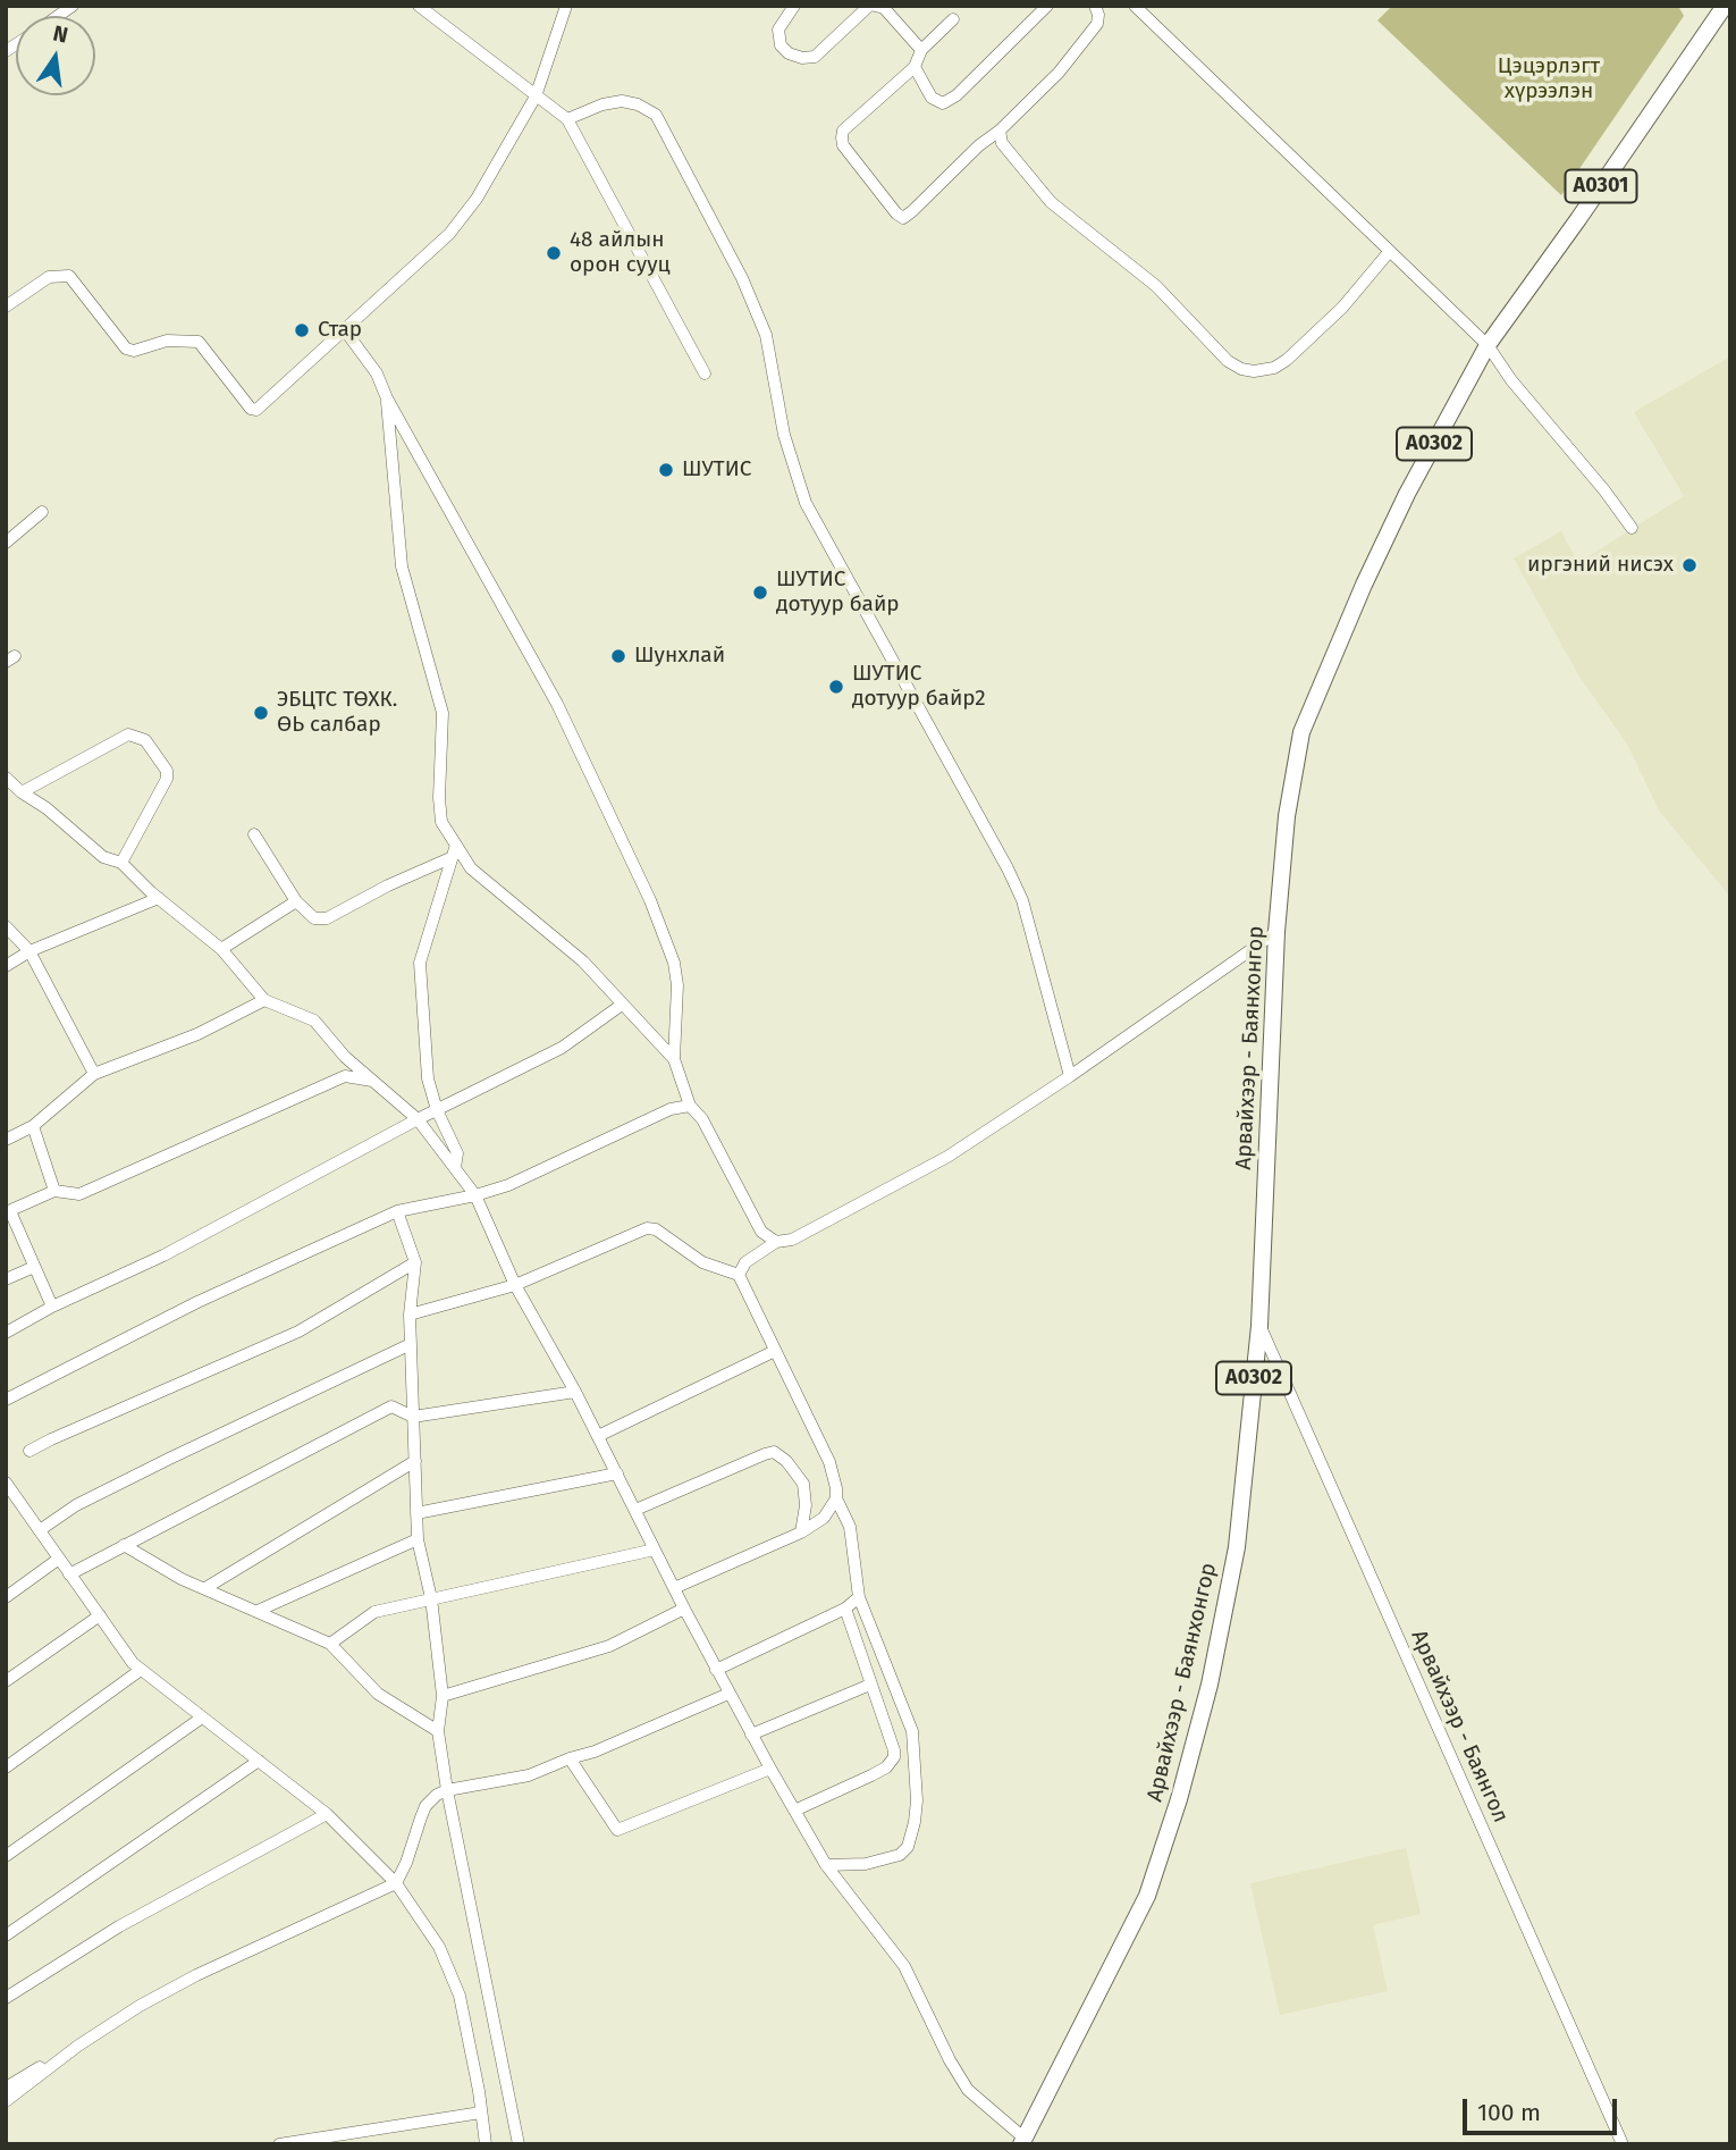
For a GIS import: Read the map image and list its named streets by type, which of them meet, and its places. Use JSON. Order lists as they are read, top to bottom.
{
  "streets": {
    "highway": ["A0301", "A0302", "Арвайхээр - Баянхонгор"],
    "street": ["Арвайхээр - Баянгол"]
  },
  "crossings": [
    ["Арвайхээр - Баянхонгор", "Арвайхээр - Баянгол"]
  ],
  "parks": ["Цэцэрлэгт хүрээлэн"],
  "places": [
    "48 айлын орон сууц",
    "Стар",
    "ШУТИС",
    "иргэний нисэх",
    "ШУТИС дотуур байр",
    "Шунхлай",
    "ШУТИС дотуур байр2",
    "ЭБЦТС ТӨХК. ӨЬ салбар"
  ],
  "scale_bar": "100 m",
  "north": "top"
}
